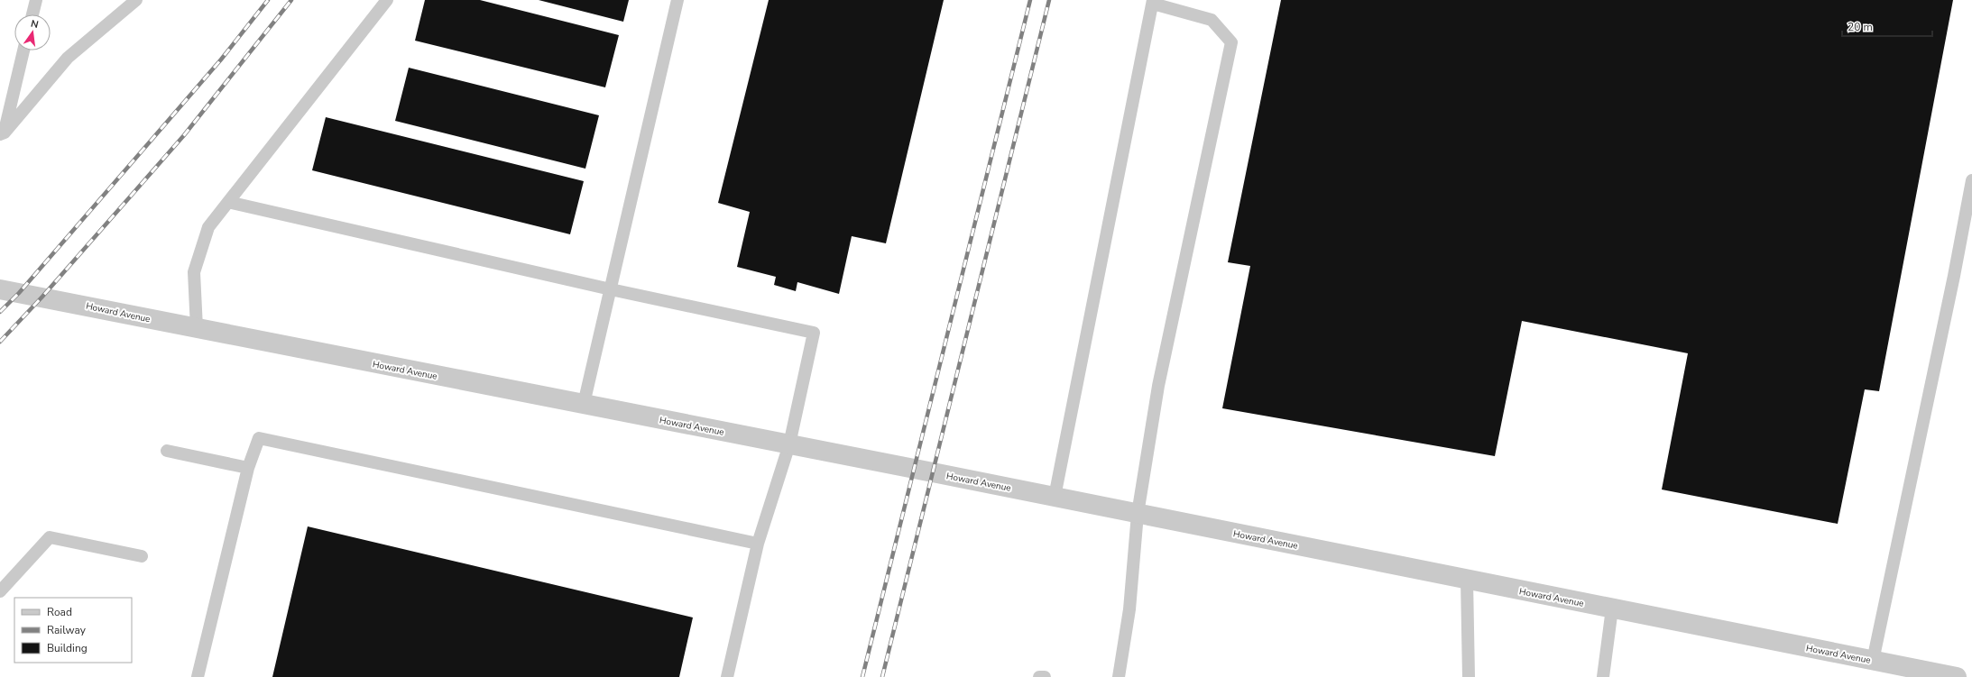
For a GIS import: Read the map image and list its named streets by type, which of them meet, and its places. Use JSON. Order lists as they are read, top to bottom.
{
  "streets": {
    "street": ["Howard Avenue"]
  },
  "legend": ["Road", "Railway", "Building"],
  "scale_bar": "20 m",
  "north": "top"
}
